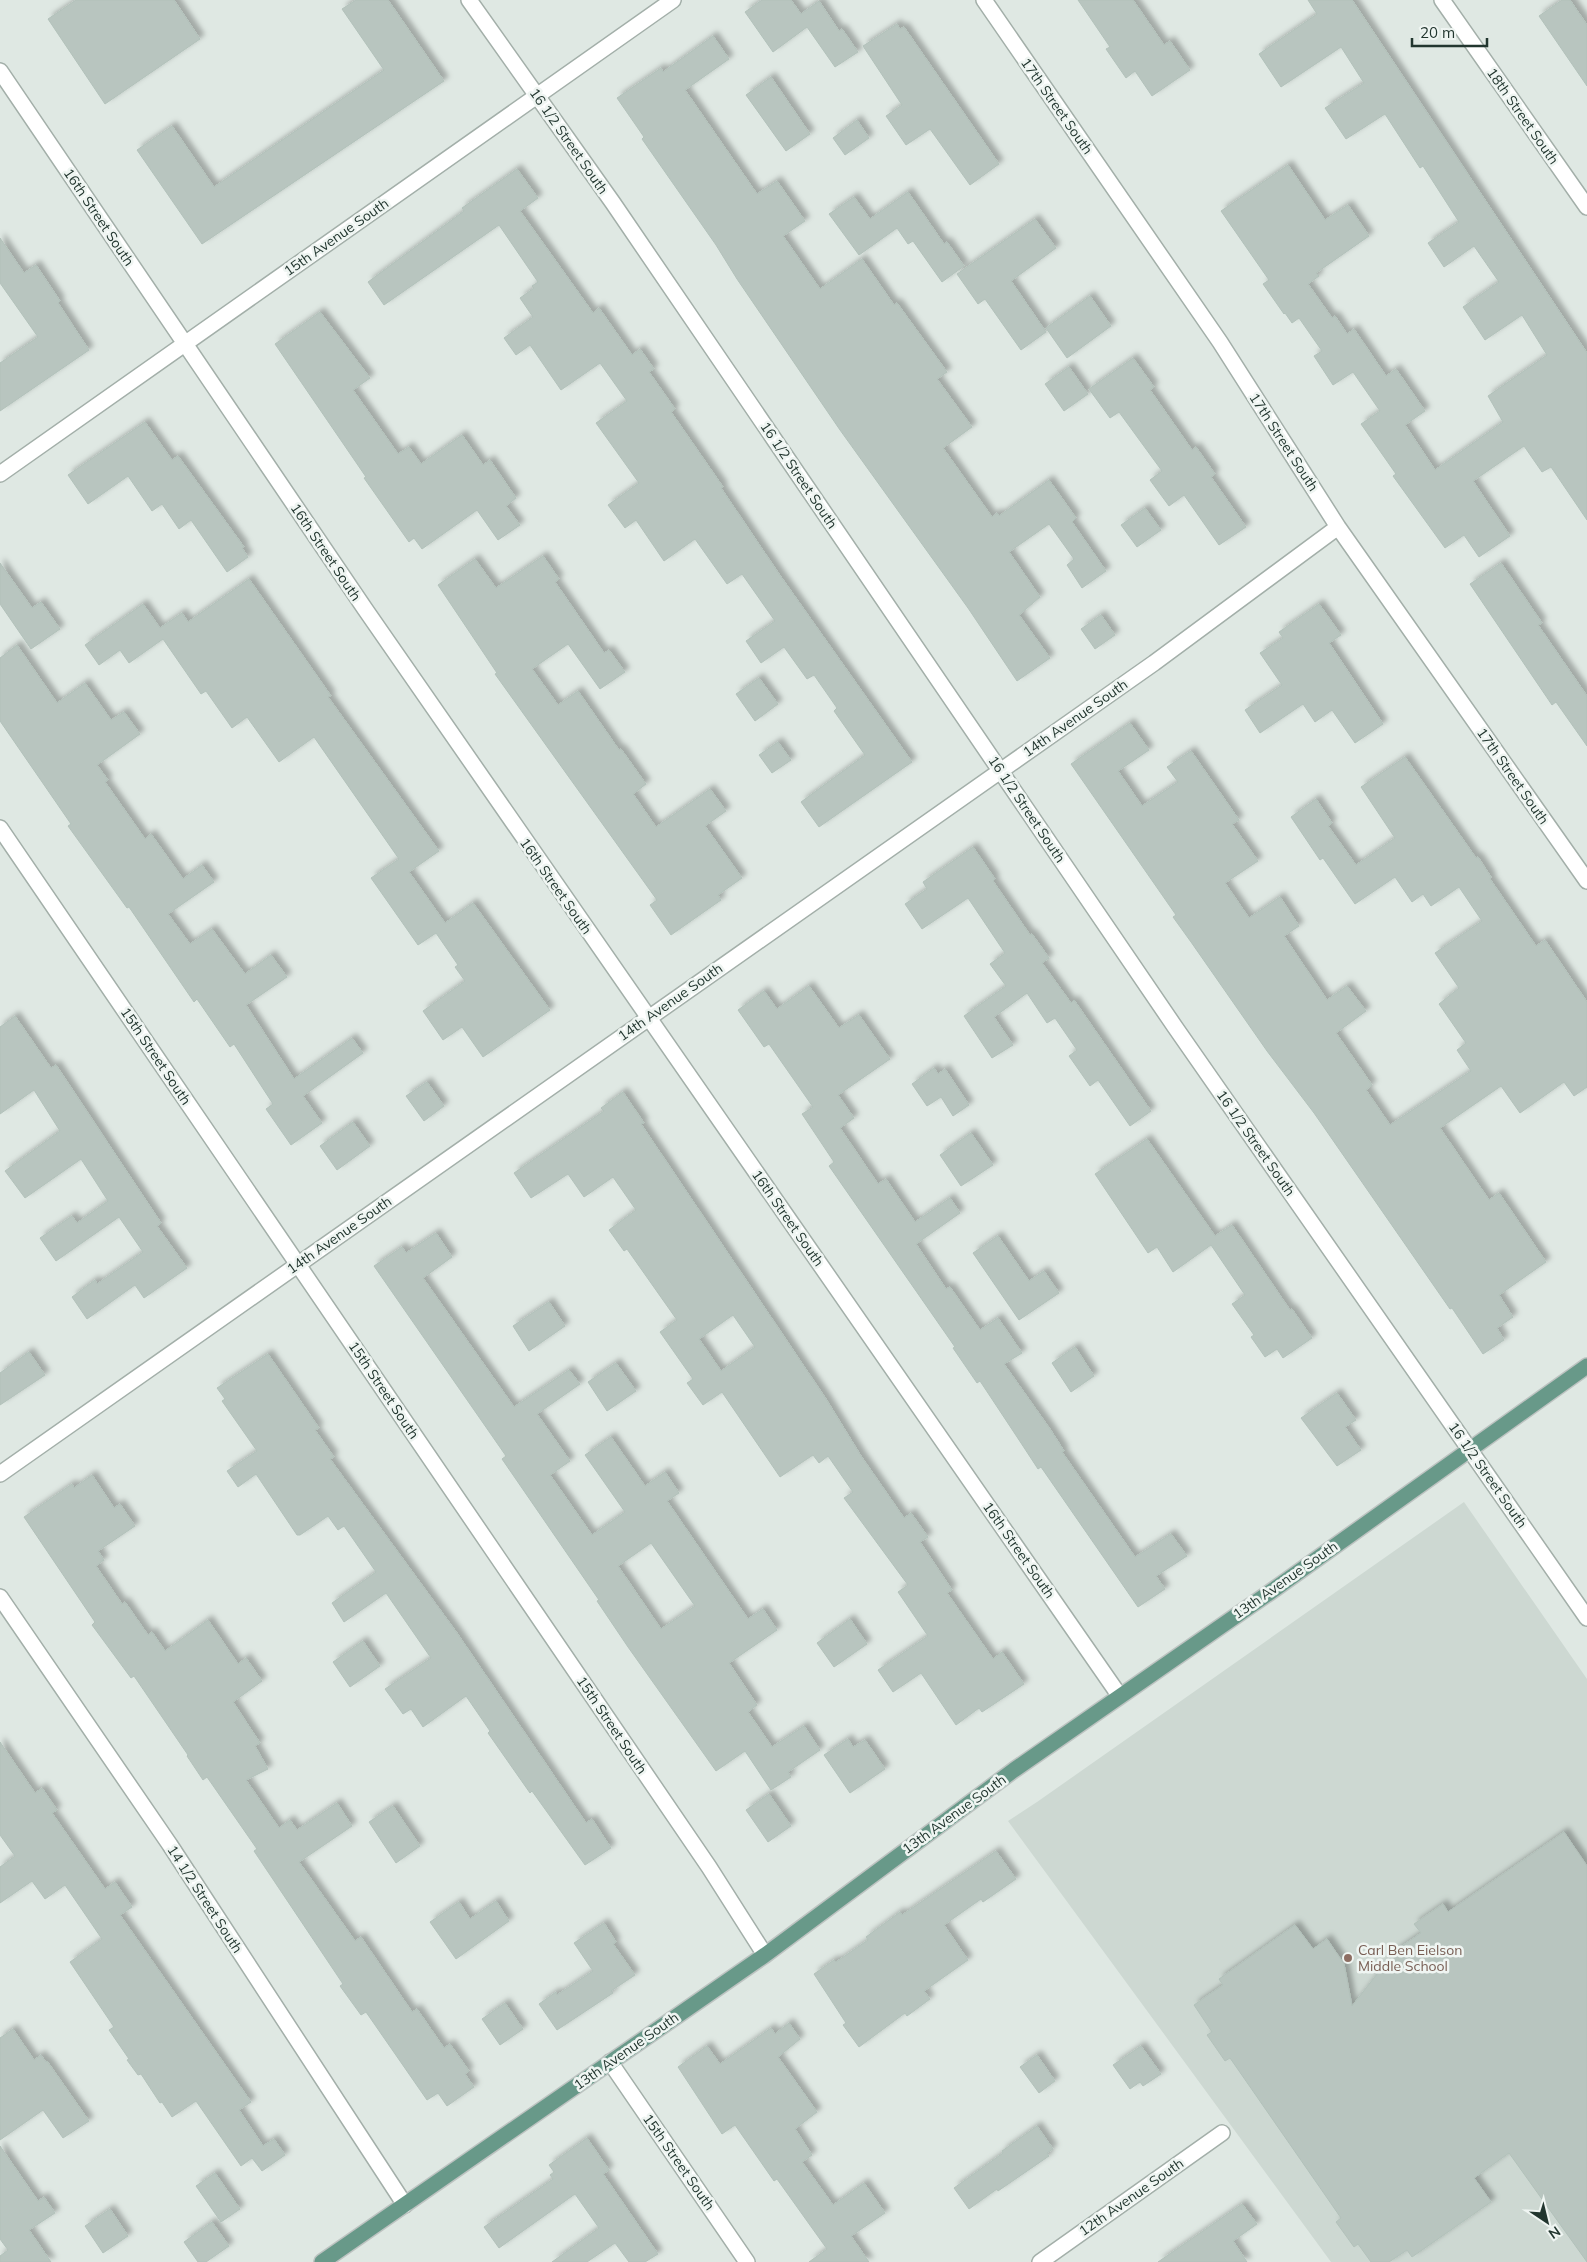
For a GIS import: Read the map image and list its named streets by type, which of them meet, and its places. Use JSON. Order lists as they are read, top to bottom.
{
  "streets": {
    "main road": ["13th Avenue South"],
    "street": [
      "17th Street South",
      "18th Street South",
      "16 1/2 Street South",
      "16th Street South",
      "15th Avenue South",
      "14th Avenue South",
      "15th Street South",
      "14 1/2 Street South",
      "12th Avenue South"
    ]
  },
  "crossings": [
    ["17th Street South", "14th Avenue South"],
    ["16 1/2 Street South", "15th Avenue South"],
    ["16 1/2 Street South", "14th Avenue South"],
    ["16 1/2 Street South", "13th Avenue South"],
    ["16th Street South", "15th Avenue South"],
    ["16th Street South", "14th Avenue South"],
    ["16th Street South", "13th Avenue South"],
    ["14th Avenue South", "15th Street South"],
    ["15th Street South", "13th Avenue South"],
    ["13th Avenue South", "14 1/2 Street South"]
  ],
  "places": ["Carl Ben Eielson Middle School"],
  "scale_bar": "20 m",
  "north": "bottom right"
}
